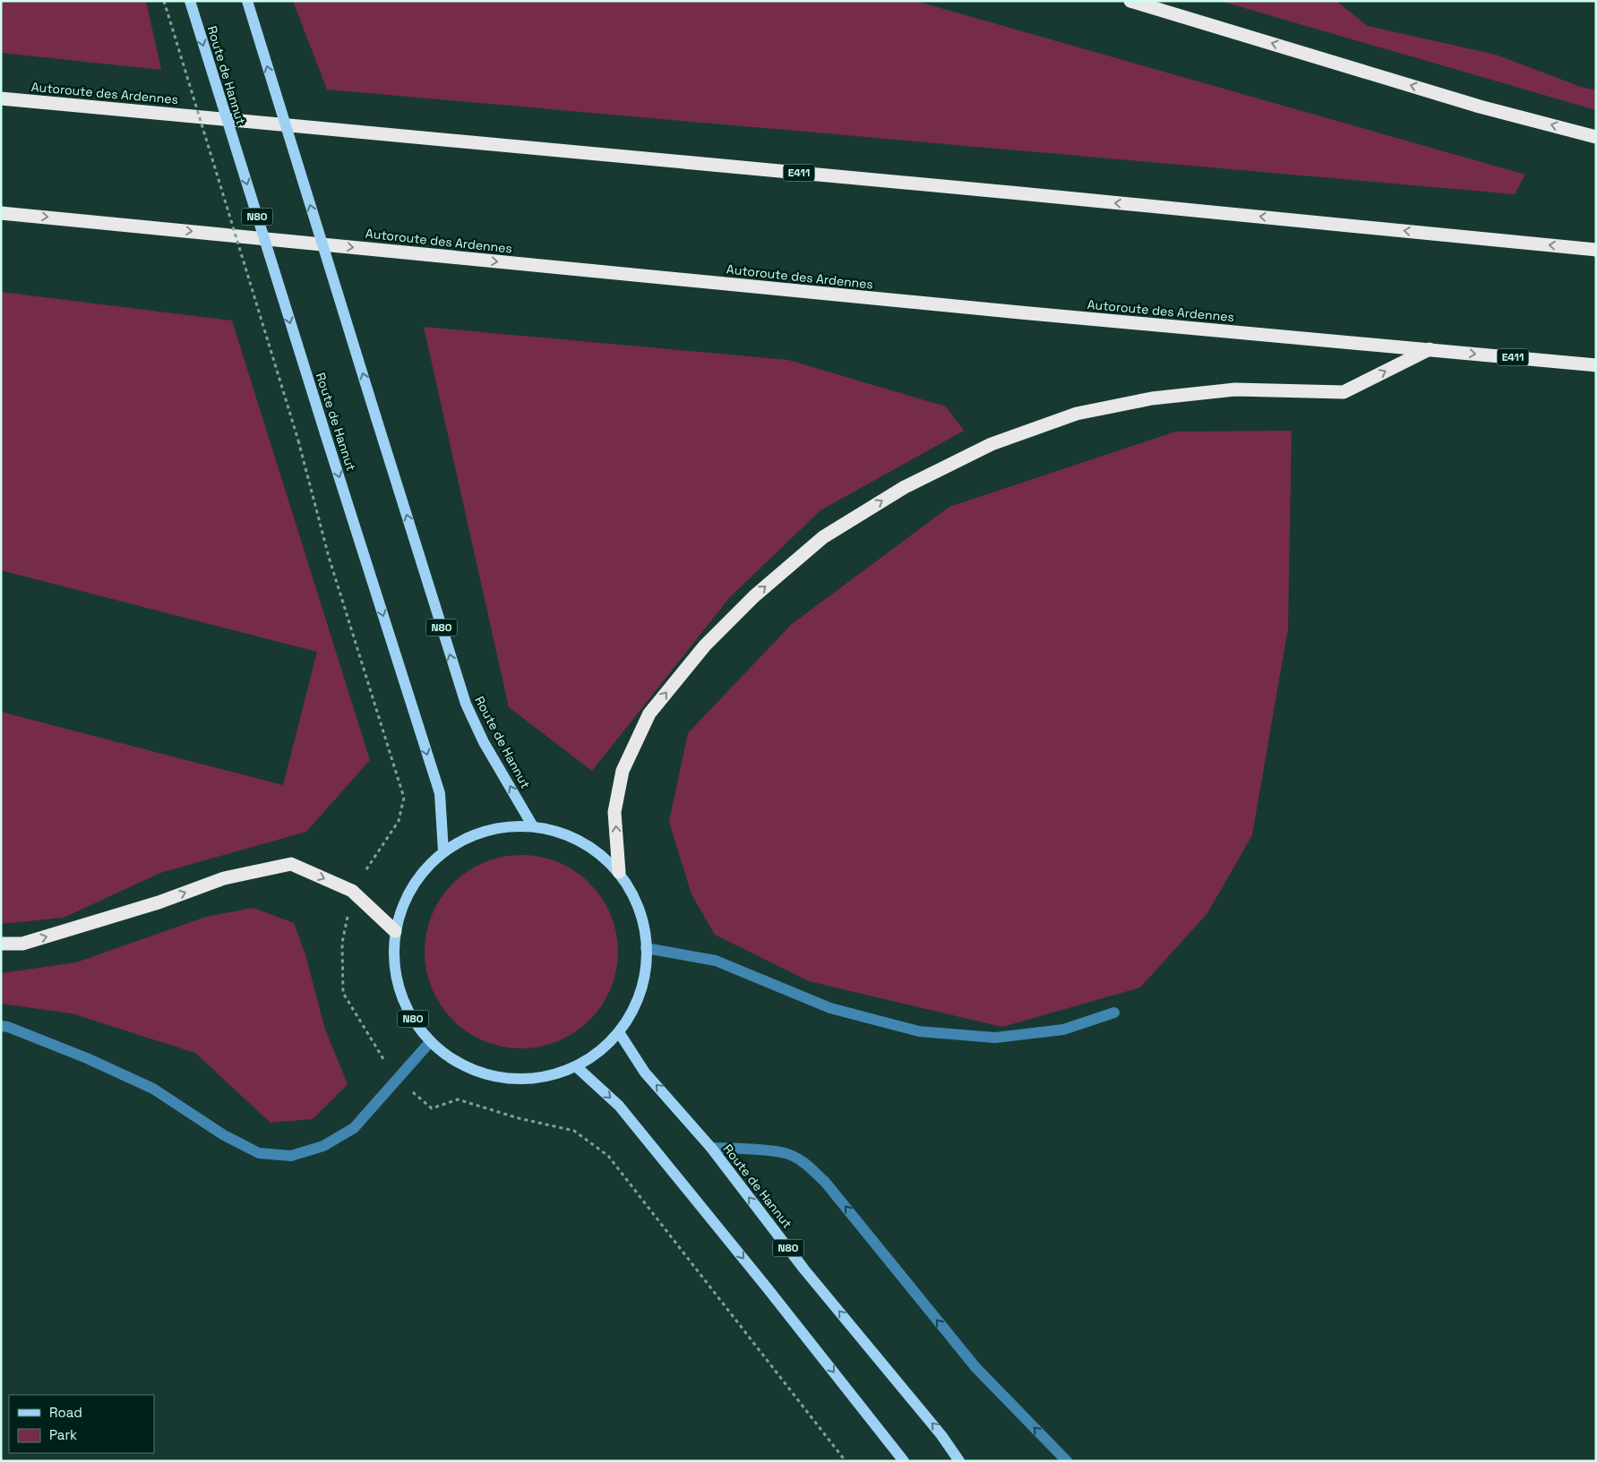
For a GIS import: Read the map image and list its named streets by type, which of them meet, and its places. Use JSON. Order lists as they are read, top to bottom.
{
  "streets": {
    "highway": ["Autoroute des Ardennes", "E411"],
    "main road": ["Route de Hannut", "N80"]
  },
  "crossings": [
    ["Route de Hannut", "N80"]
  ],
  "legend": ["Road", "Park"]
}
